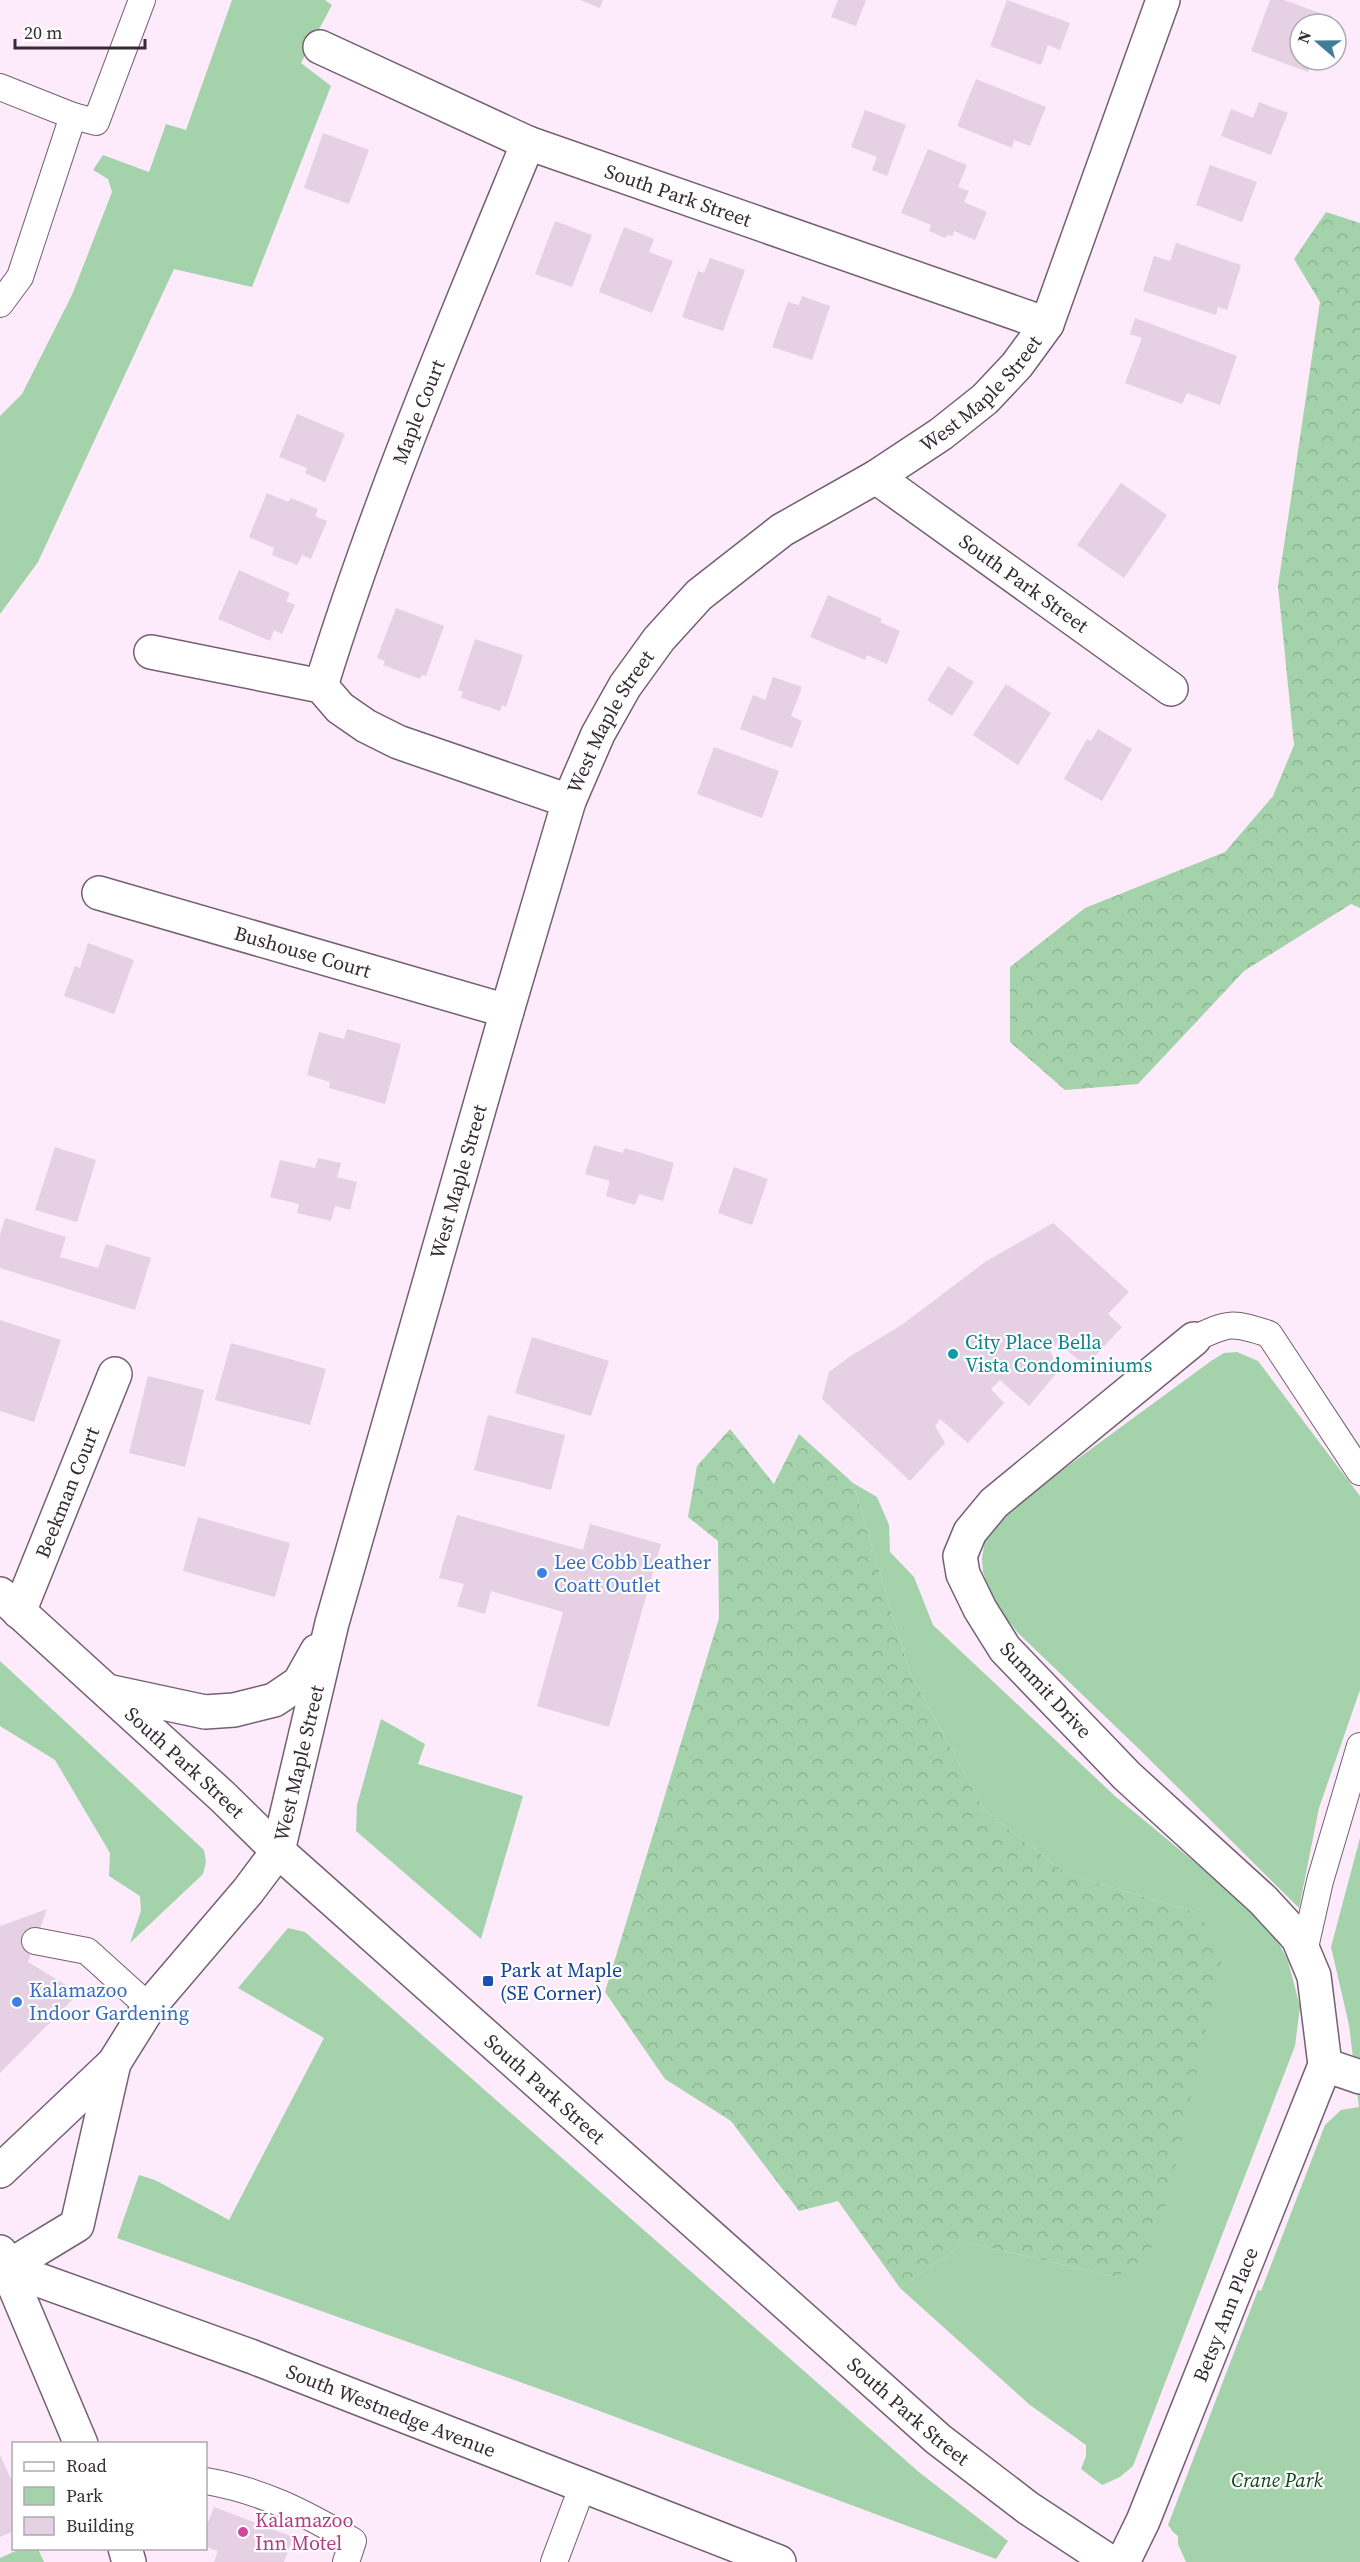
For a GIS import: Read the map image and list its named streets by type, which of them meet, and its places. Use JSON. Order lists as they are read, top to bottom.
{
  "streets": {
    "street": [
      "South Park Street",
      "West Maple Street",
      "Maple Court",
      "Bushouse Court",
      "Beekman Court",
      "Summit Drive",
      "Betsy Ann Place",
      "South Westnedge Avenue"
    ]
  },
  "crossings": [
    ["South Park Street", "West Maple Street"],
    ["South Park Street", "Maple Court"],
    ["South Park Street", "Beekman Court"],
    ["West Maple Street", "Bushouse Court"],
    ["West Maple Street", "South Westnedge Avenue"],
    ["Summit Drive", "Betsy Ann Place"]
  ],
  "parks": ["Crane Park"],
  "places": {
    "other": [
      "City Place Bella Vista Condominiums",
      "Lee Cobb Leather Coatt Outlet",
      "Kalamazoo Indoor Gardening",
      "Kalamazoo Inn Motel"
    ],
    "transit": ["Park at Maple (SE Corner)"]
  },
  "legend": ["Road", "Park", "Building"],
  "scale_bar": "20 m",
  "north": "left"
}
